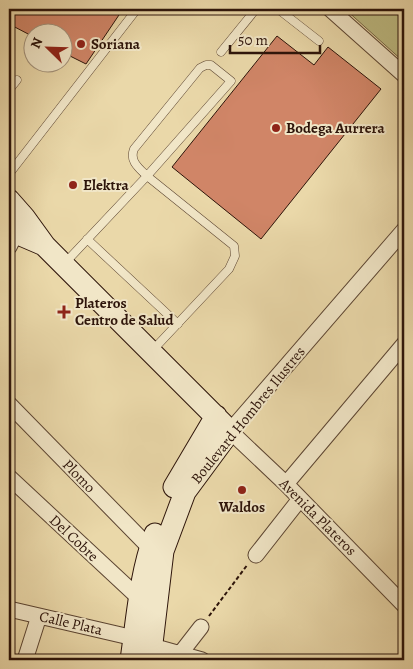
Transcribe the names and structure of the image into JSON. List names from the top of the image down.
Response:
{
  "streets": {
    "main road": ["Boulevard Hombres Ilustres"],
    "street": [
      "Plomo",
      "Avenida Plateros",
      "Del Cobre",
      "Calle Plata"
    ]
  },
  "crossings": [
    ["Boulevard Hombres Ilustres", "Plomo"],
    ["Boulevard Hombres Ilustres", "Avenida Plateros"],
    ["Boulevard Hombres Ilustres", "Del Cobre"],
    ["Boulevard Hombres Ilustres", "Calle Plata"]
  ],
  "places": {
    "other": [
      "Soriana",
      "Bodega Aurrera",
      "Elektra",
      "Waldos"
    ],
    "health": ["Plateros Centro de Salud"]
  },
  "scale_bar": "50 m",
  "north": "top left"
}
